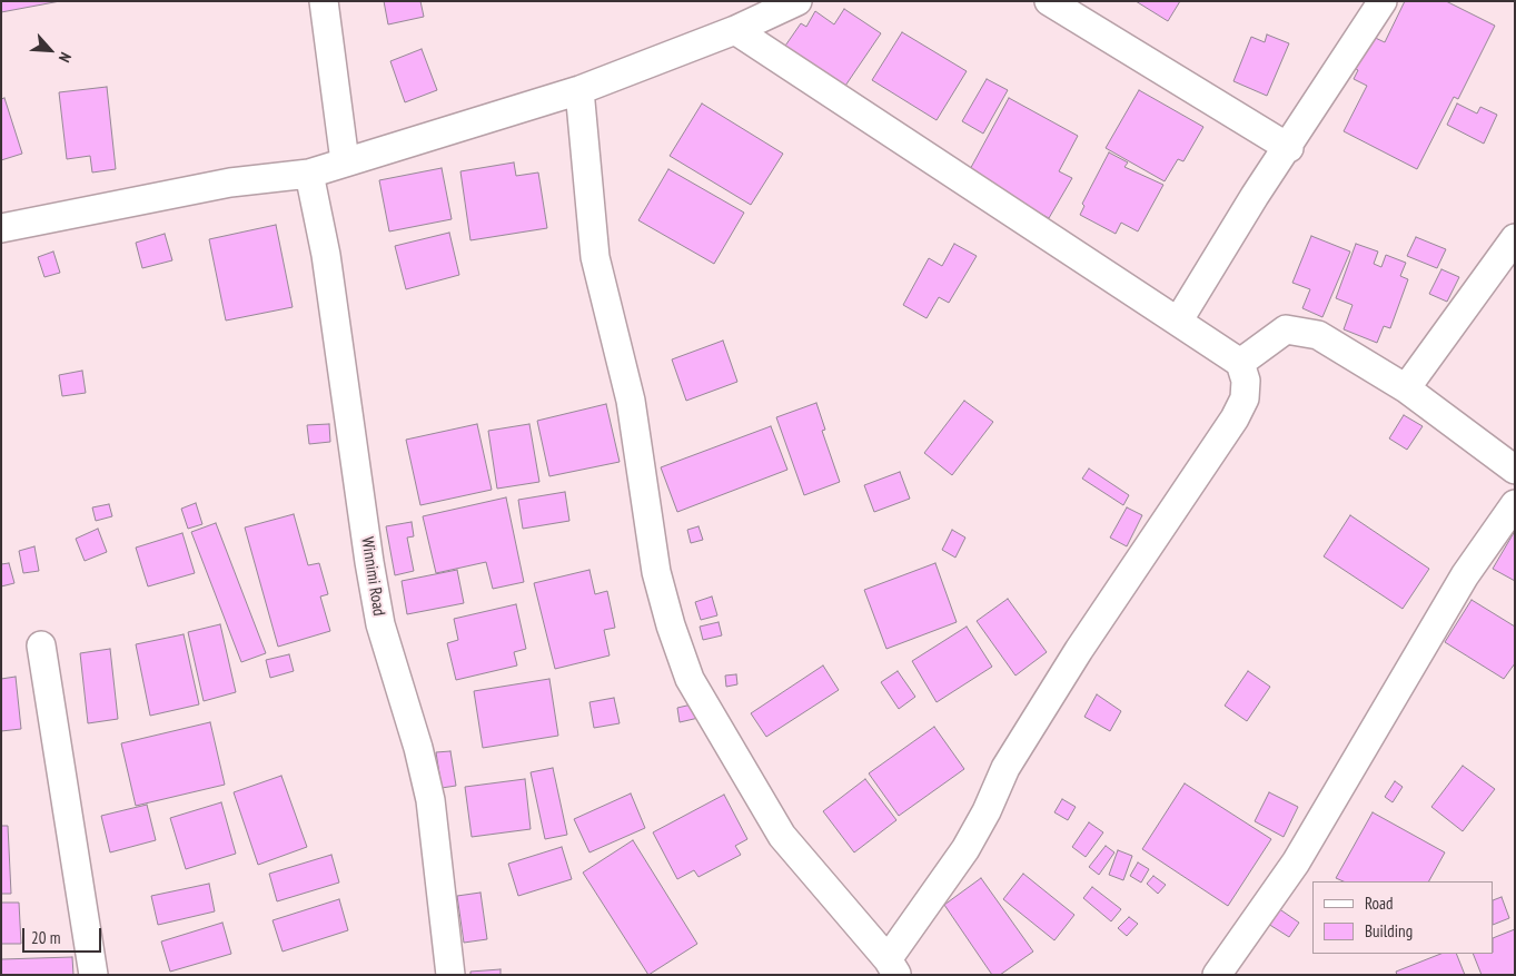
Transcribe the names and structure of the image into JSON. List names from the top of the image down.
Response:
{
  "streets": {
    "street": ["Winnimi Road"]
  },
  "legend": ["Road", "Building"],
  "scale_bar": "20 m",
  "north": "bottom right"
}
